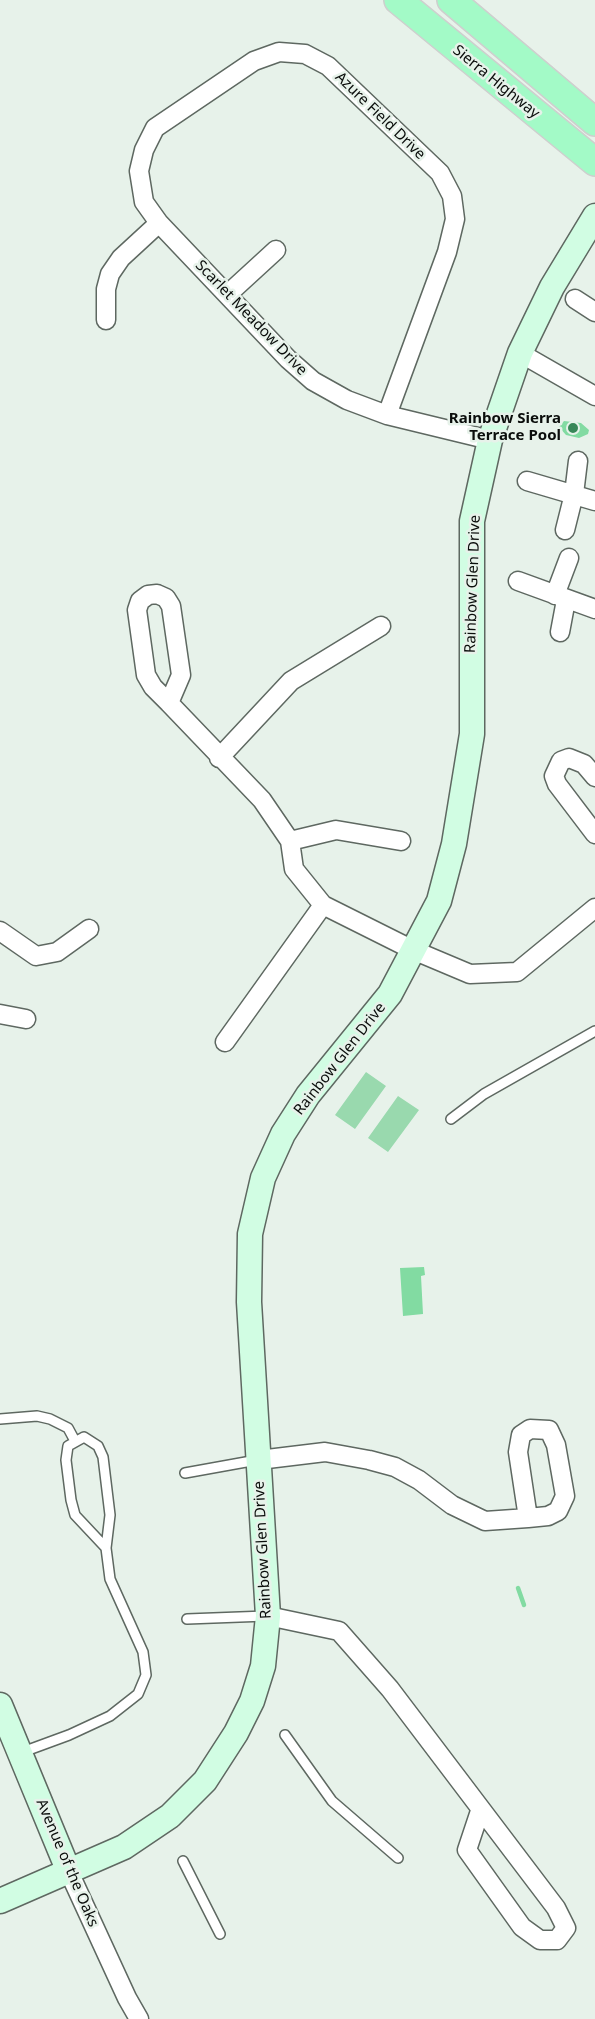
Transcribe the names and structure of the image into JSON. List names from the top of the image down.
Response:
{
  "streets": {
    "main road": ["Sierra Highway"],
    "street": [
      "Azure Field Drive",
      "Scarlet Meadow Drive",
      "Rainbow Glen Drive",
      "Avenue of the Oaks"
    ]
  },
  "crossings": [
    ["Azure Field Drive", "Scarlet Meadow Drive"],
    ["Scarlet Meadow Drive", "Rainbow Glen Drive"],
    ["Rainbow Glen Drive", "Avenue of the Oaks"]
  ],
  "places": ["Rainbow Sierra Terrace Pool"]
}
